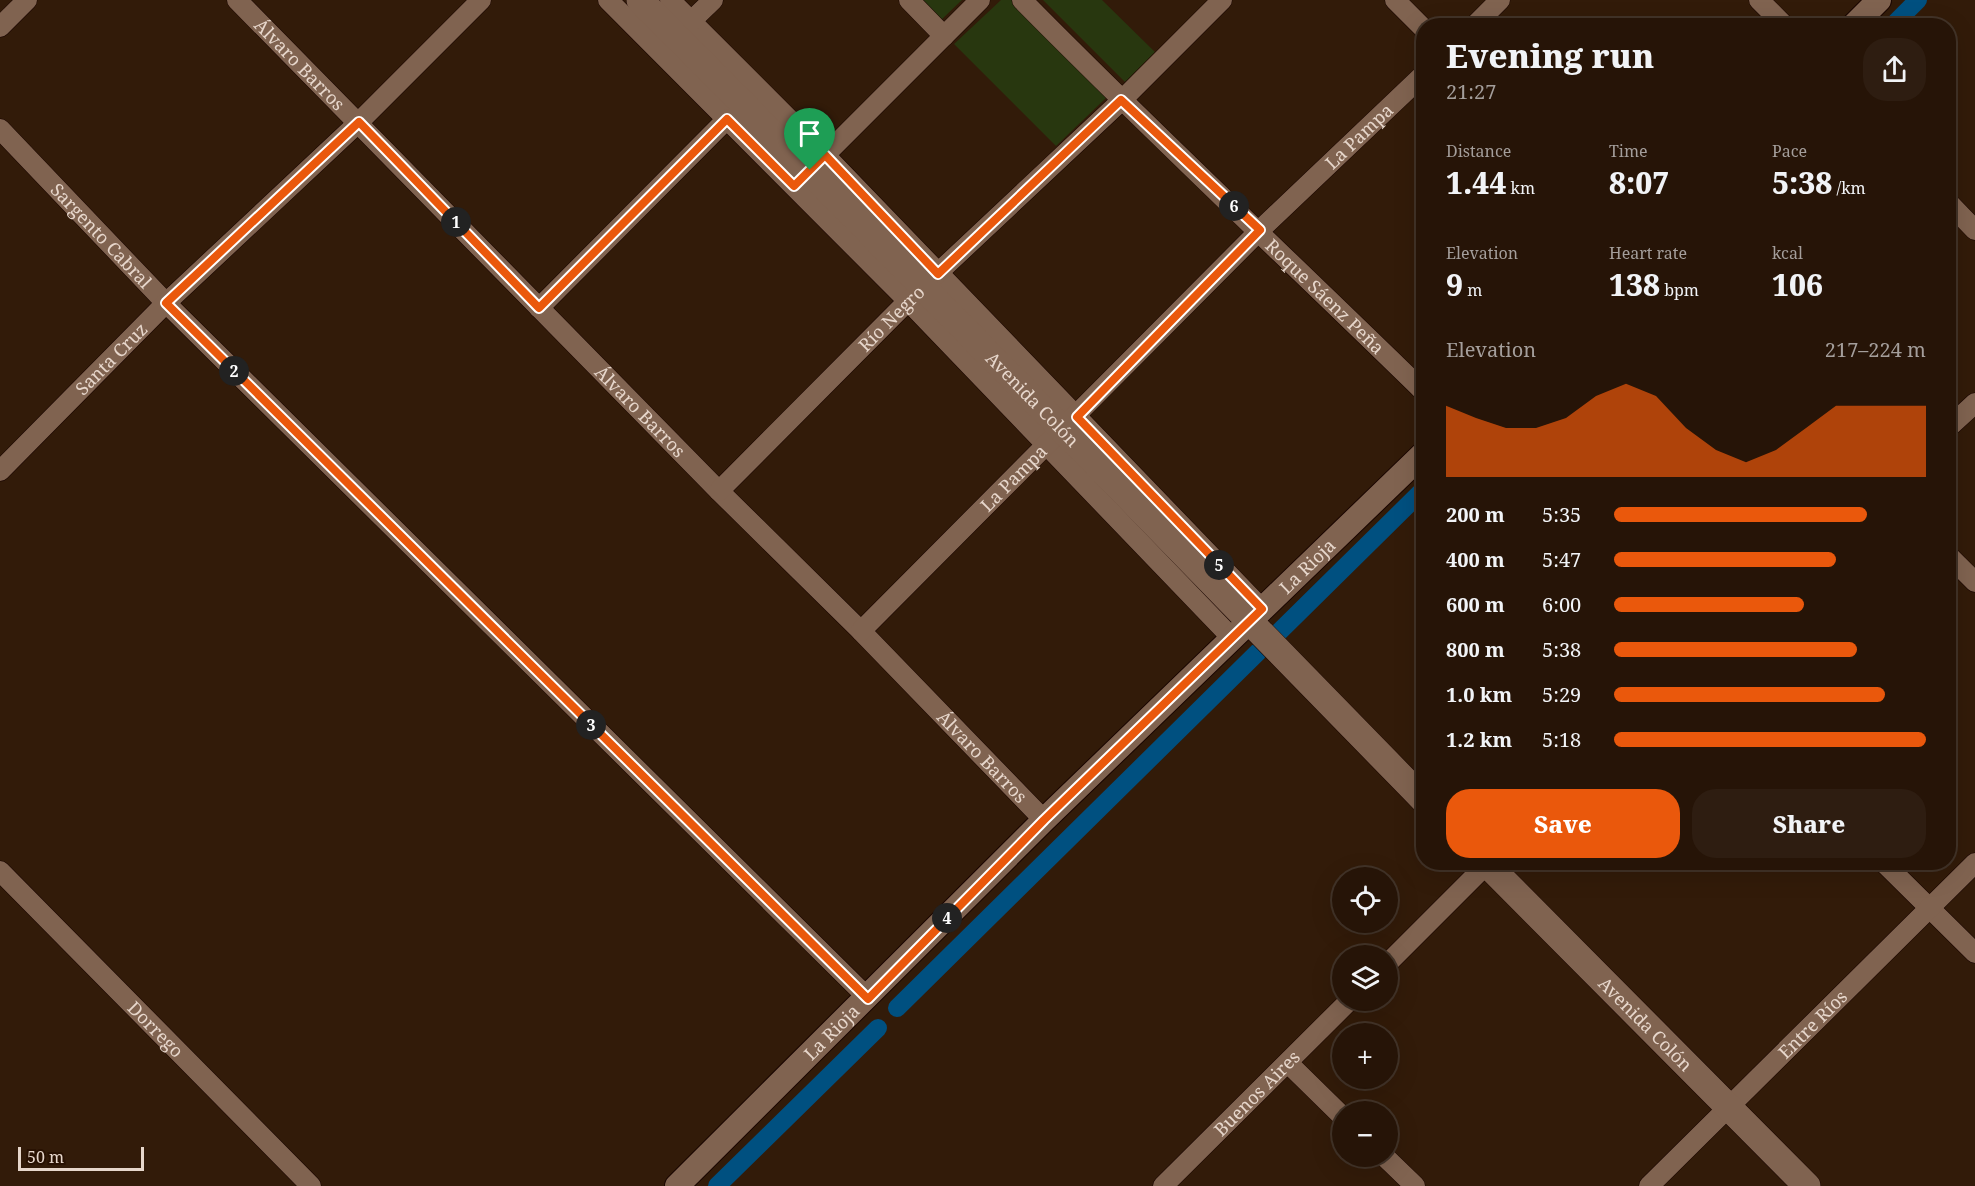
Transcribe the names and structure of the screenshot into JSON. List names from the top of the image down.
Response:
{
  "streets": {
    "main road": ["Avenida Colón"],
    "street": [
      "Álvaro Barros",
      "La Pampa",
      "Sargento Cabral",
      "Roque Sáenz Peña",
      "Río Negro",
      "Santa Cruz",
      "La Rioja",
      "Entre Ríos",
      "Dorrego",
      "Buenos Aires"
    ]
  },
  "crossings": [
    ["Álvaro Barros", "La Pampa"],
    ["Álvaro Barros", "Río Negro"],
    ["Álvaro Barros", "Santa Cruz"],
    ["Álvaro Barros", "La Rioja"],
    ["La Pampa", "Roque Sáenz Peña"],
    ["La Pampa", "Avenida Colón"],
    ["Sargento Cabral", "Santa Cruz"],
    ["Sargento Cabral", "La Rioja"],
    ["Roque Sáenz Peña", "Río Negro"],
    ["Río Negro", "Avenida Colón"],
    ["Avenida Colón", "La Rioja"],
    ["Avenida Colón", "Entre Ríos"]
  ],
  "scale_bar": "50 m",
  "page": {
    "heading": ["Evening run", "21:27"],
    "stats": [
      ["Distance", "1.44 km"],
      ["Time", "8:07"],
      ["Pace", "5:38 /km"],
      ["Elevation", "9 m"],
      ["Heart rate", "138 bpm"],
      ["kcal", "106"]
    ],
    "pins": [
      "6",
      "1",
      "2",
      "5",
      "3",
      "4"
    ],
    "chart": ["Elevation", "217–224 m"],
    "list": [
      {
        "name": "200 m",
        "note": "5:35"
      },
      {
        "name": "400 m",
        "note": "5:47"
      },
      {
        "name": "600 m",
        "note": "6:00"
      },
      {
        "name": "800 m",
        "note": "5:38"
      },
      {
        "name": "1.0 km",
        "note": "5:29"
      },
      {
        "name": "1.2 km",
        "note": "5:18"
      }
    ],
    "buttons": ["Save", "Share"],
    "map_buttons": ["+", "−"],
    "scale": "50 m"
  }
}
